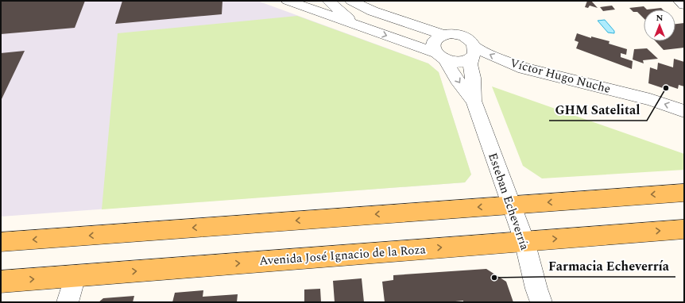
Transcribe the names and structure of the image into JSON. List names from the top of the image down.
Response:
{
  "streets": {
    "main road": ["Avenida José Ignacio de la Roza"],
    "street": ["Víctor Hugo Nuche", "Esteban Echeverría"]
  },
  "crossings": [
    ["Víctor Hugo Nuche", "Esteban Echeverría"],
    ["Esteban Echeverría", "Avenida José Ignacio de la Roza"]
  ],
  "one_way": ["Víctor Hugo Nuche"],
  "places": ["GHM Satelital", "Farmacia Echeverría"],
  "north": "top"
}
